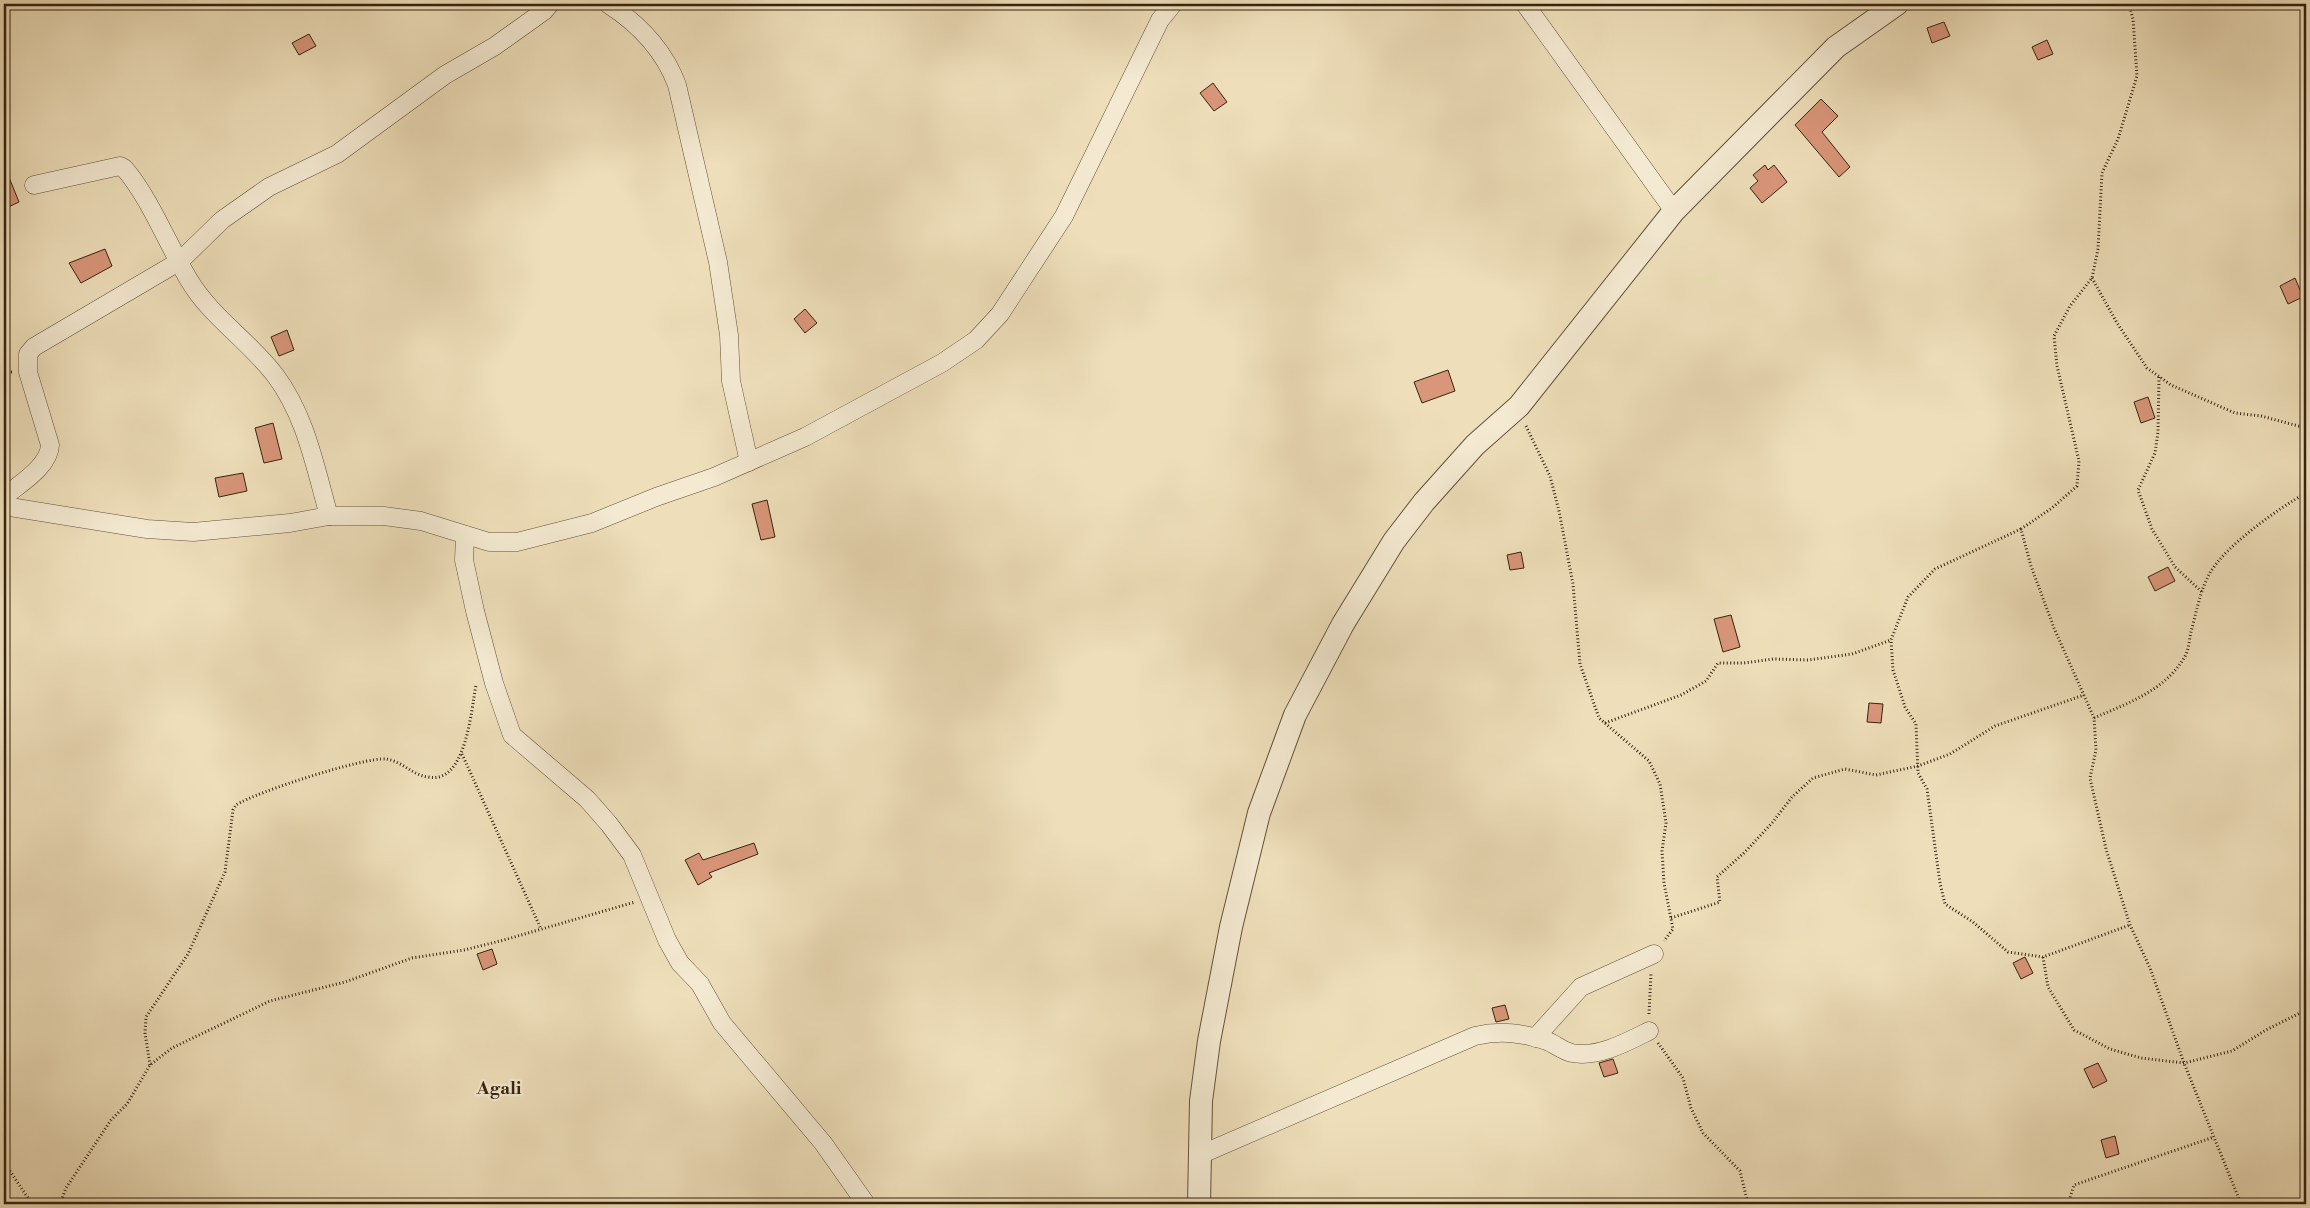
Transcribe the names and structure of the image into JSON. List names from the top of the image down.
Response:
{
  "districts": ["Agali"]
}
